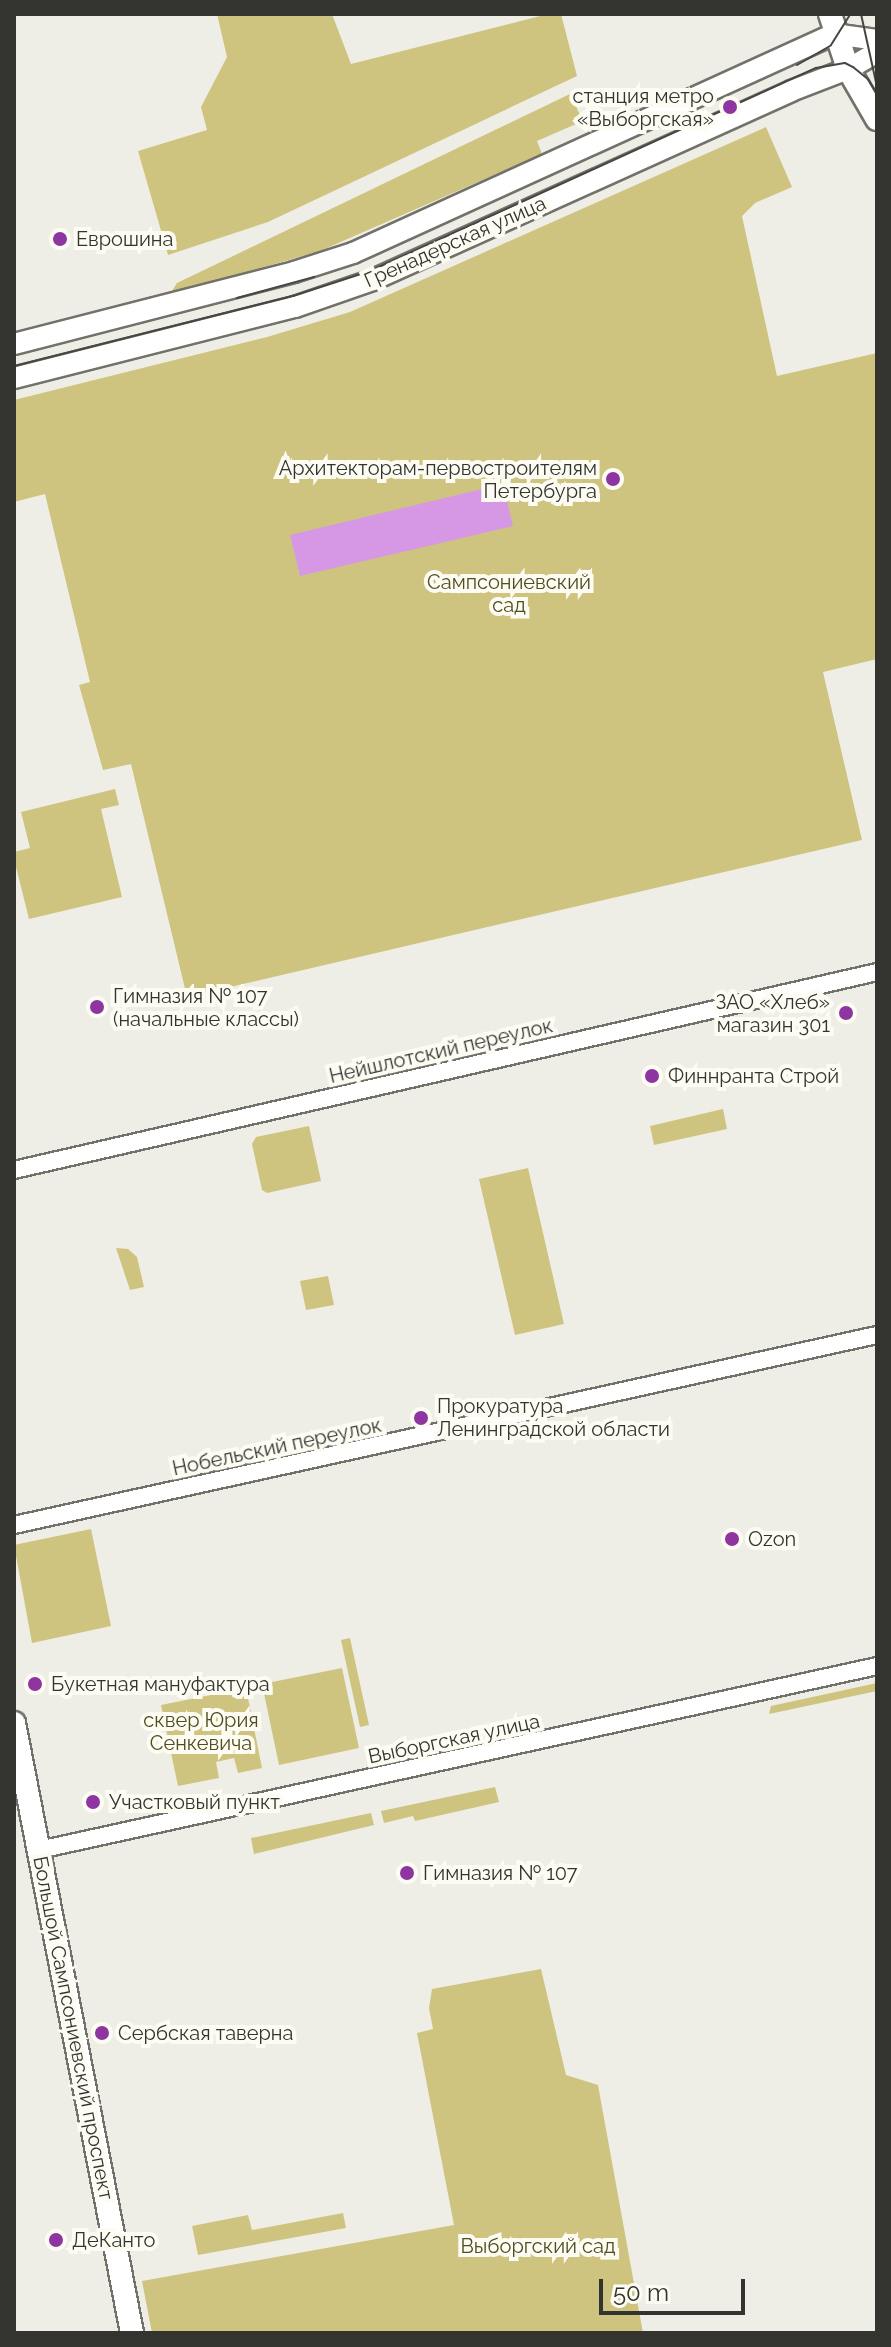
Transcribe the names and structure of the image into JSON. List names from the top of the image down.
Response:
{
  "streets": {
    "main road": ["Большой Сампсониевский проспект"],
    "street": [
      "Гренадерская улица",
      "Нейшлотский переулок",
      "Нобельский переулок",
      "Выборгская улица"
    ]
  },
  "crossings": [
    ["Выборгская улица", "Большой Сампсониевский проспект"]
  ],
  "parks": ["Сампсониевский сад", "сквер Юрия Сенкевича", "Выборгский сад"],
  "places": [
    "станция метро «Выборгская»",
    "Еврошина",
    "Архитекторам-первостроителям Петербурга",
    "Гимназия № 107 (начальные классы)",
    "ЗАО «Хлеб» магазин 301",
    "Финнранта Строй",
    "Прокуратура Ленинградской области",
    "Ozon",
    "Букетная мануфактура",
    "Участковый пункт",
    "Гимназия № 107",
    "Сербская таверна",
    "ДеКанто"
  ],
  "scale_bar": "50 m"
}
